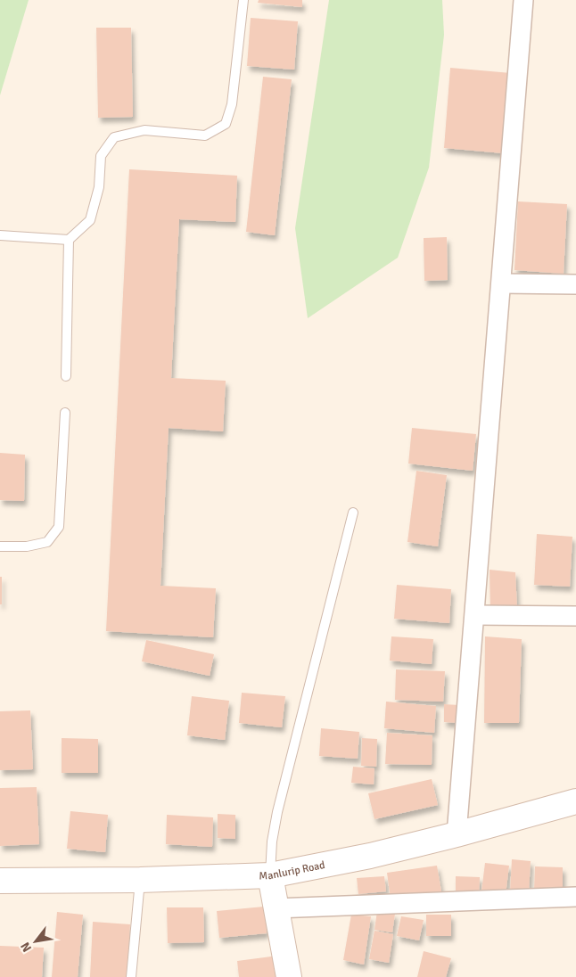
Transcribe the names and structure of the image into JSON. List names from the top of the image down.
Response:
{
  "streets": {
    "main road": ["Manlurip Road"]
  },
  "north": "bottom left"
}
